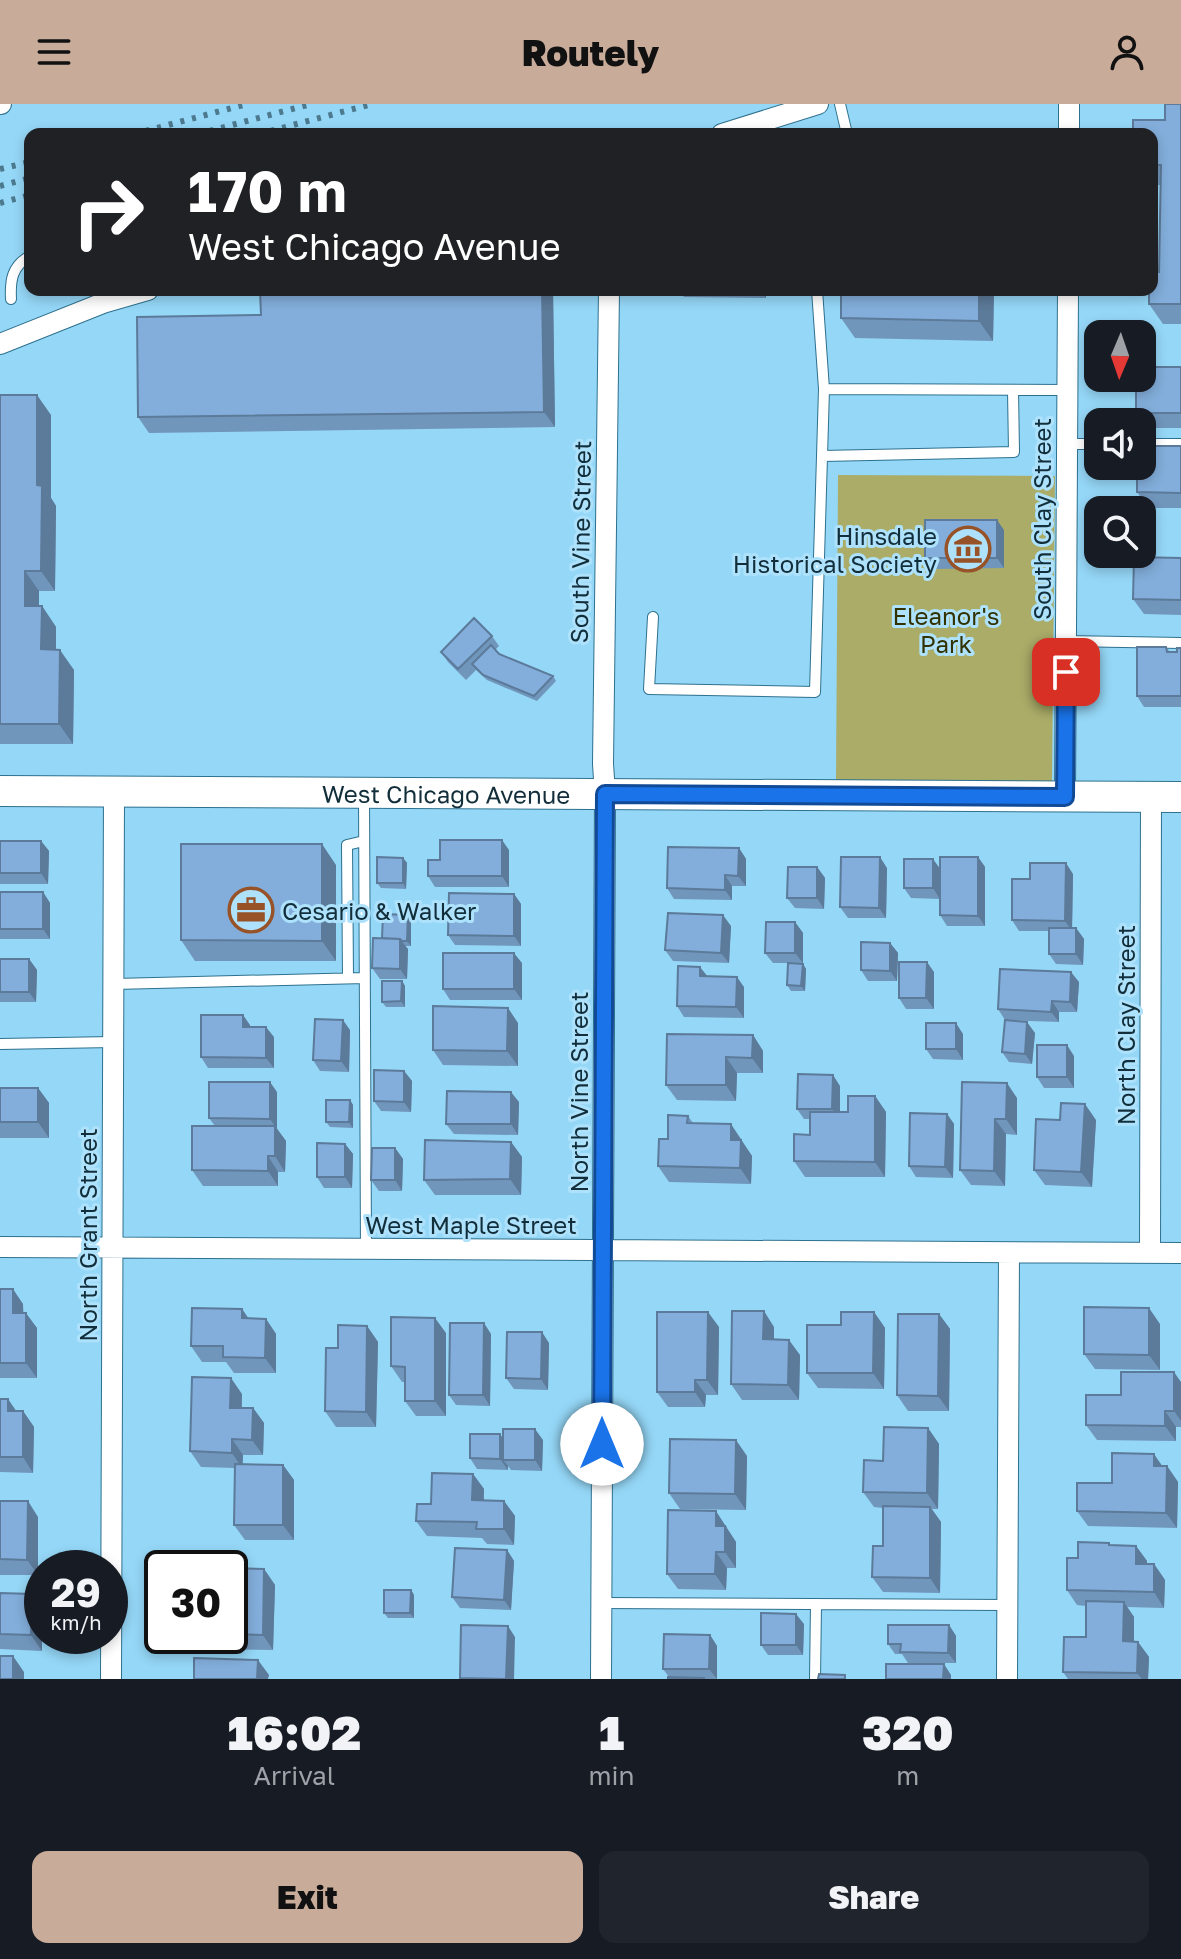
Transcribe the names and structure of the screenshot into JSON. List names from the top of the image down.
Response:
{
  "streets": {
    "main road": ["West Chicago Avenue"],
    "street": [
      "South Clay Street",
      "South Vine Street",
      "North Clay Street",
      "North Vine Street",
      "West Maple Street",
      "North Grant Street"
    ]
  },
  "crossings": [
    ["South Clay Street", "West Chicago Avenue"],
    ["South Vine Street", "West Chicago Avenue"],
    ["South Vine Street", "North Vine Street"],
    ["West Chicago Avenue", "North Clay Street"],
    ["West Chicago Avenue", "North Vine Street"],
    ["West Chicago Avenue", "North Grant Street"],
    ["North Clay Street", "West Maple Street"],
    ["North Vine Street", "West Maple Street"],
    ["West Maple Street", "North Grant Street"]
  ],
  "parks": ["Eleanor's Park"],
  "places": {
    "museum": ["Hinsdale Historical Society"],
    "office": ["Cesario & Walker"]
  },
  "north": "bottom",
  "page": {
    "header": "Routely",
    "turn": ["170 m", "West Chicago Avenue"],
    "speed": "29 km/h",
    "limit": "30",
    "eta": [
      "16:02",
      "Arrival",
      "1",
      "min",
      "320",
      "m"
    ],
    "buttons": ["Exit", "Share"]
  }
}
